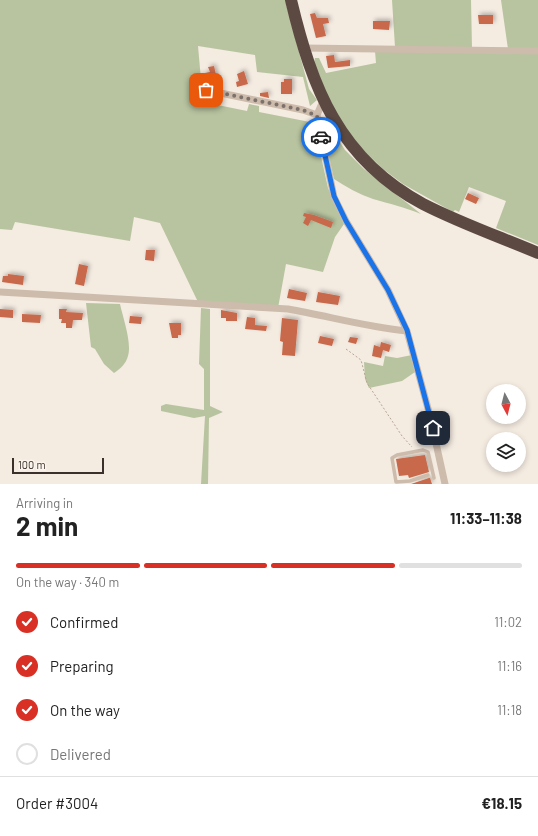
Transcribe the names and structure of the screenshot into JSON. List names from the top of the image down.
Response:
{
  "scale_bar": "100 m",
  "north": "bottom",
  "page": {
    "scale": "100 m",
    "heading": ["2 min", "Arriving in", "11:33–11:38"],
    "panel": ["Order #3004", "€18.15"],
    "bar": "On the way · 340 m",
    "list": [
      ["Confirmed", "11:02"],
      ["Preparing", "11:16"],
      ["On the way", "11:18"],
      "Delivered"
    ]
  }
}
